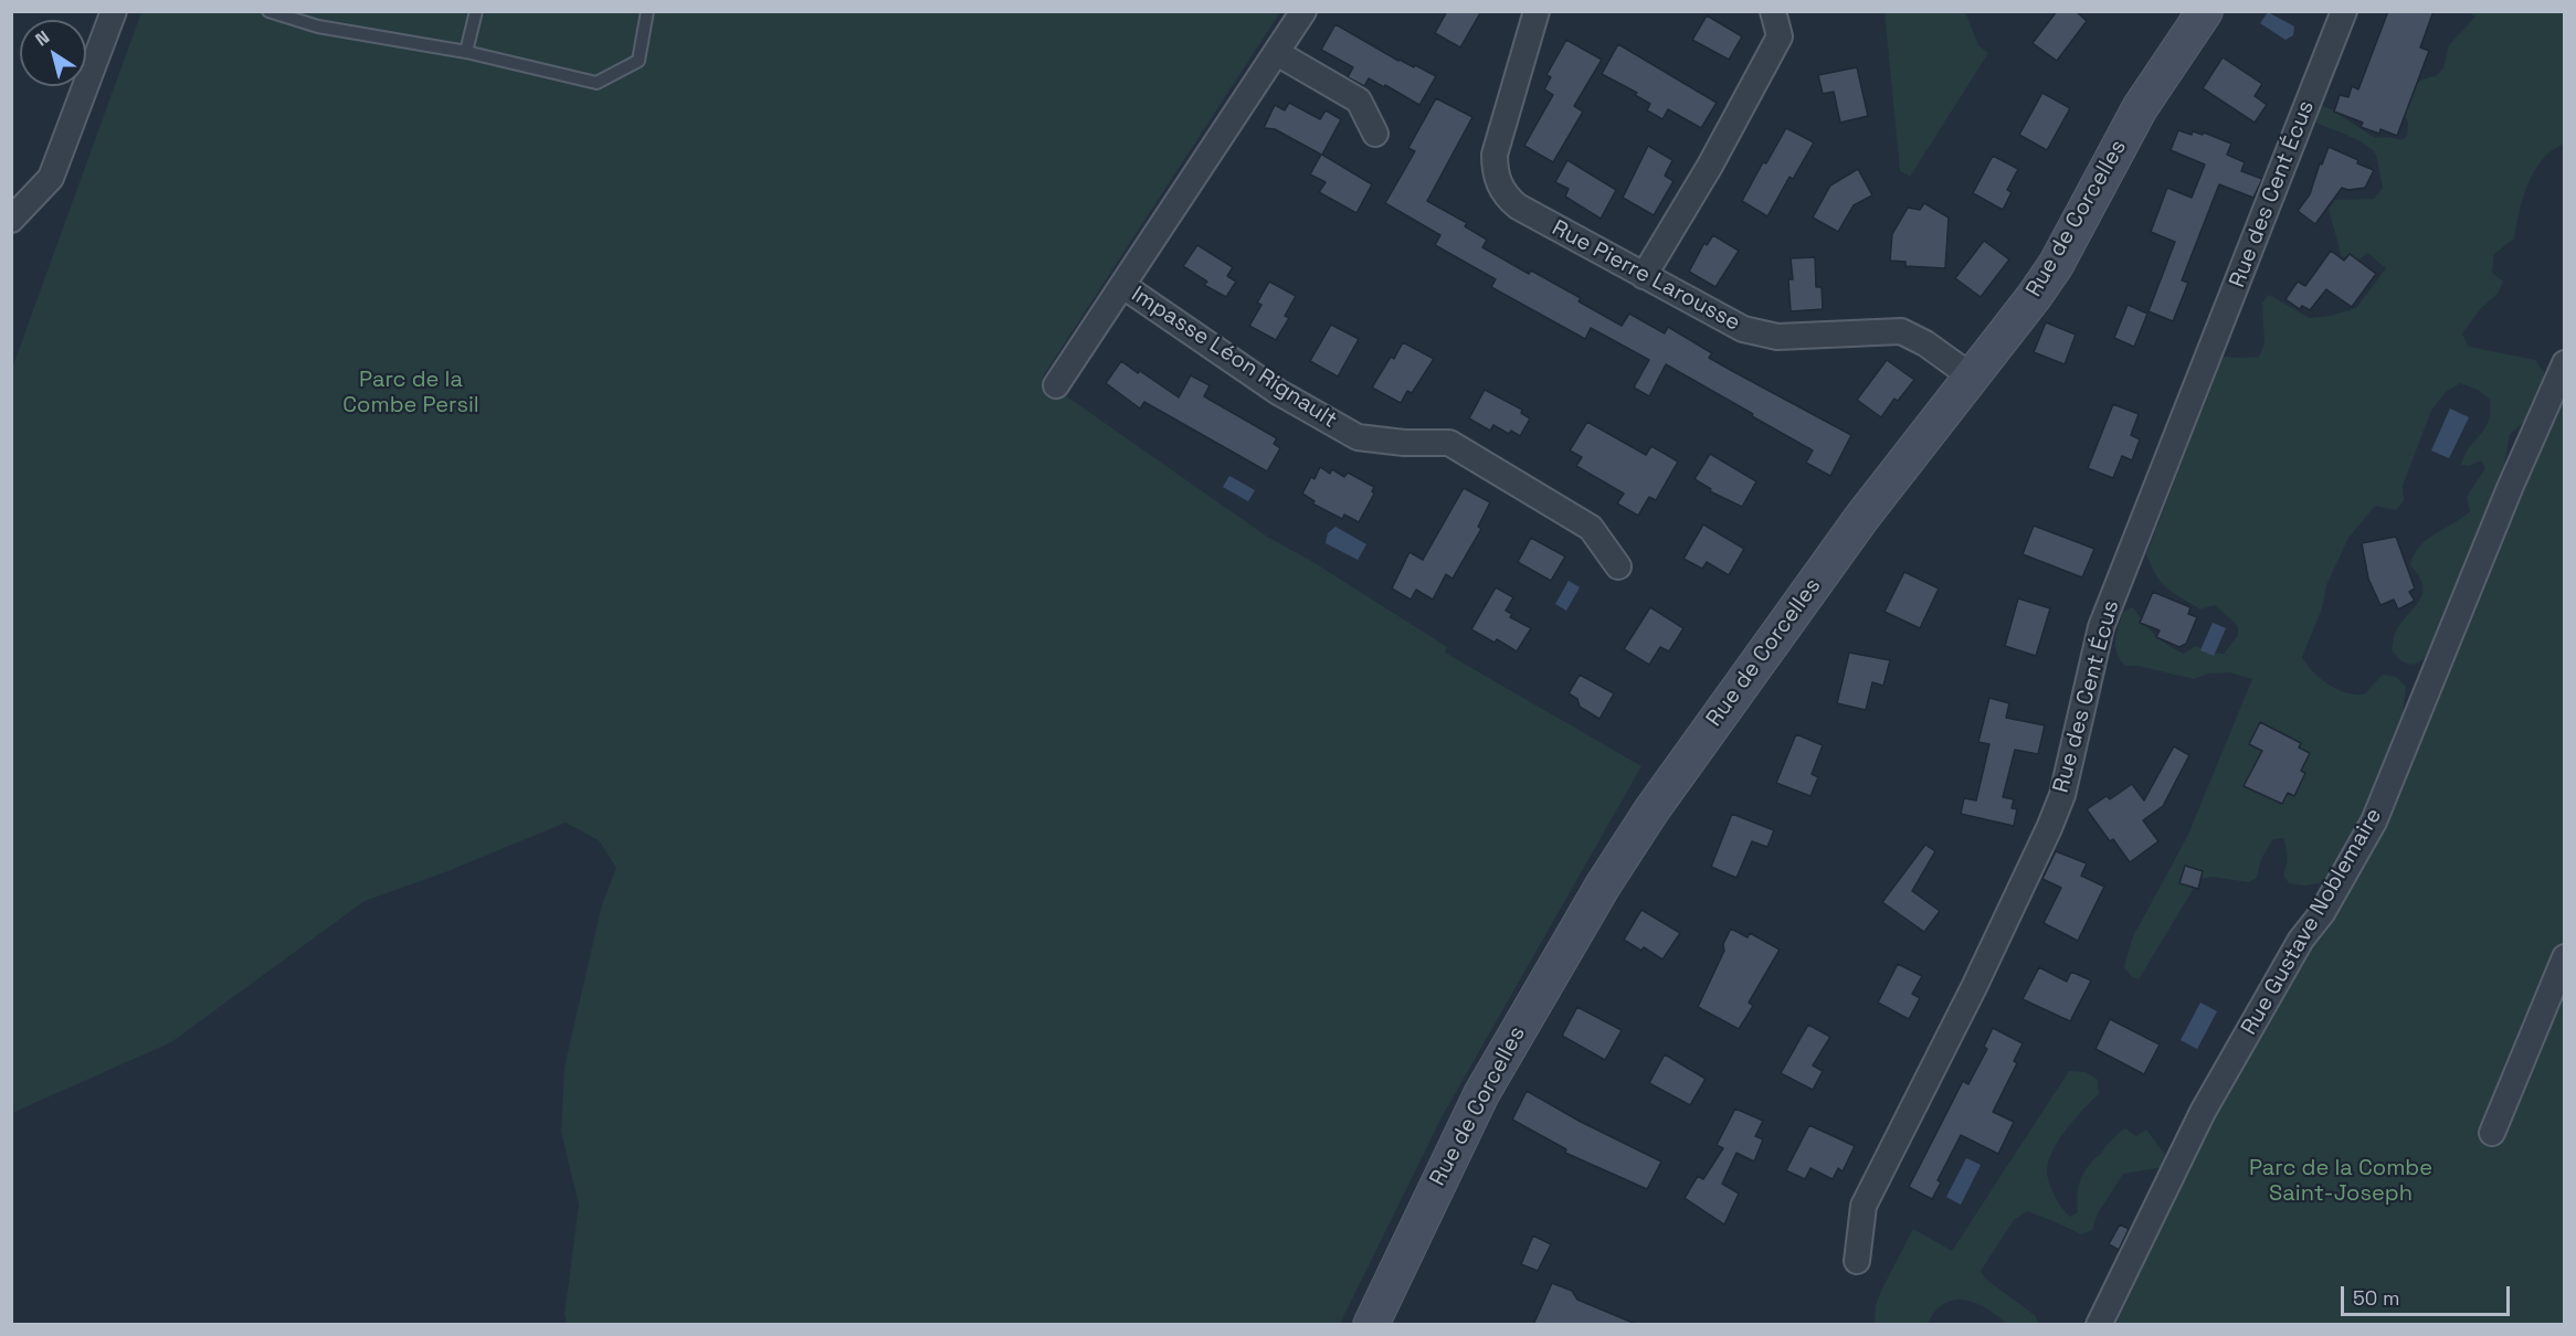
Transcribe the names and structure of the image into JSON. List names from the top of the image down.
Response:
{
  "streets": {
    "main road": ["Rue de Corcelles"],
    "street": [
      "Rue des Cent Écus",
      "Rue Pierre Larousse",
      "Impasse Léon Rignault",
      "Rue Gustave Noblemaire"
    ]
  },
  "crossings": [
    ["Rue de Corcelles", "Rue Pierre Larousse"]
  ],
  "parks": ["Parc de la Combe Persil", "Parc de la Combe Saint-Joseph"],
  "scale_bar": "50 m",
  "north": "top left"
}
